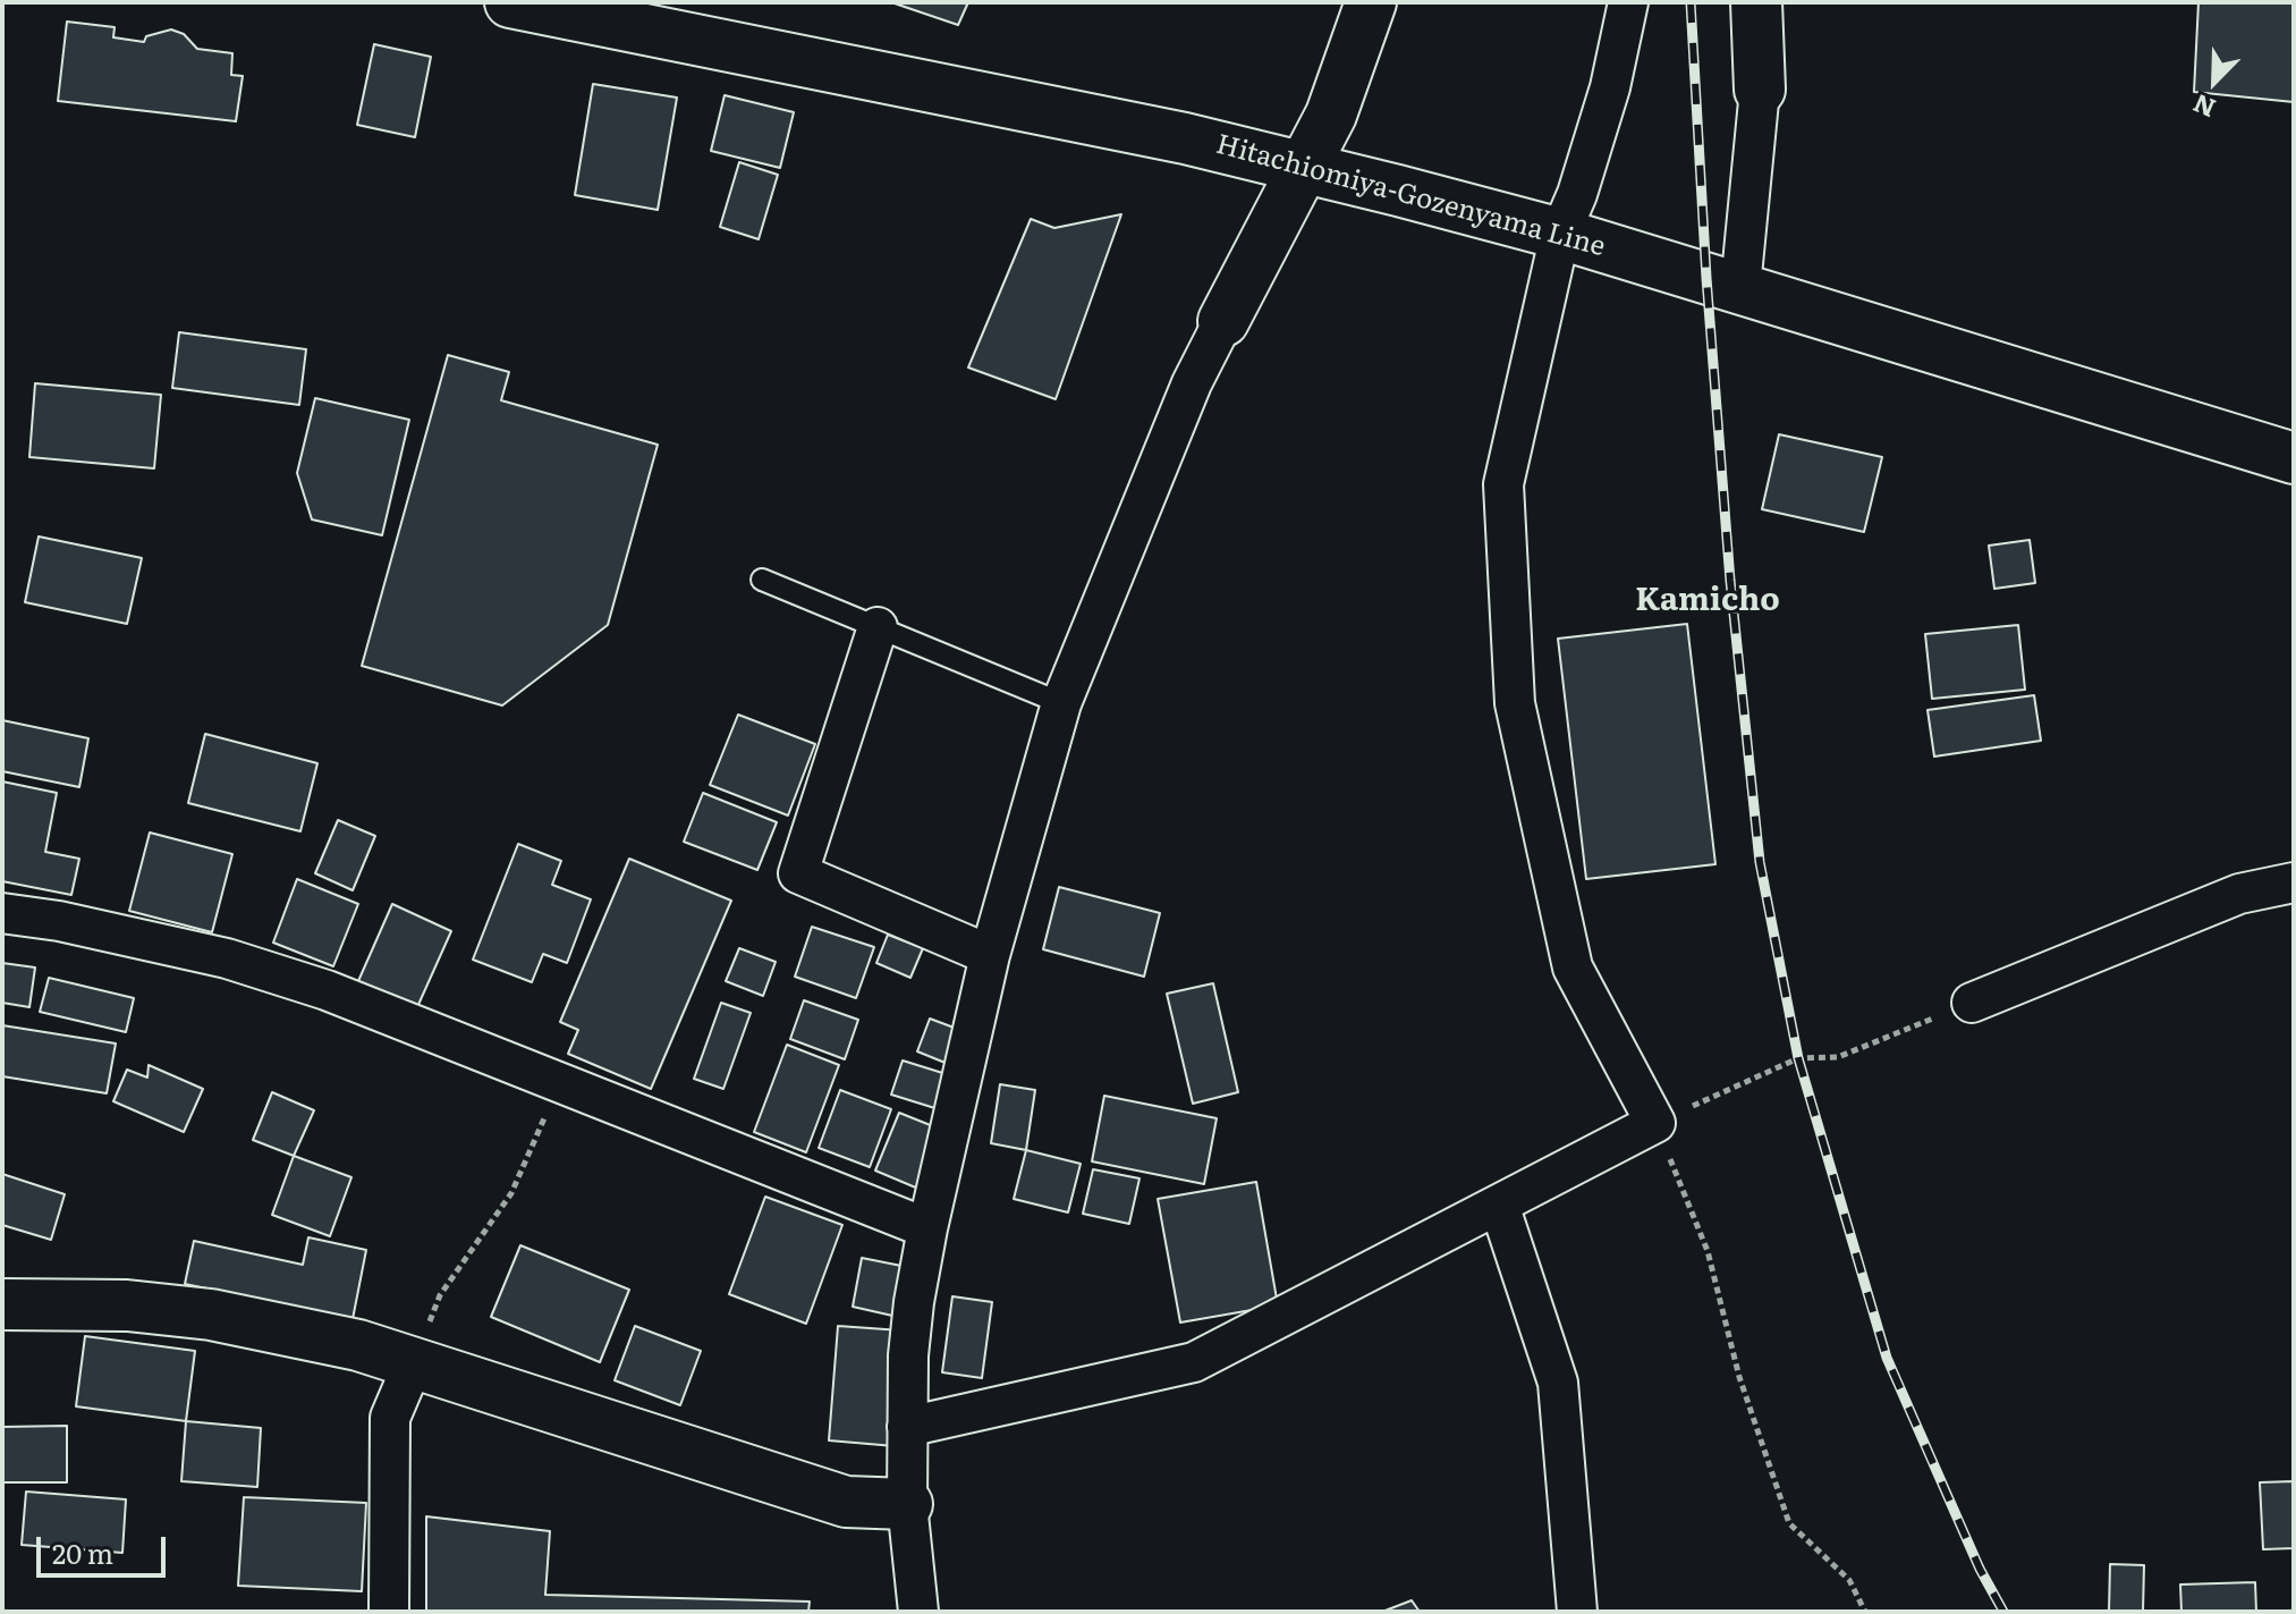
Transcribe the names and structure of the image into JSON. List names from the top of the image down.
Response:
{
  "streets": {
    "main road": ["Hitachiomiya-Gozenyama Line"]
  },
  "districts": ["Kamicho"],
  "scale_bar": "20 m",
  "north": "bottom left"
}
